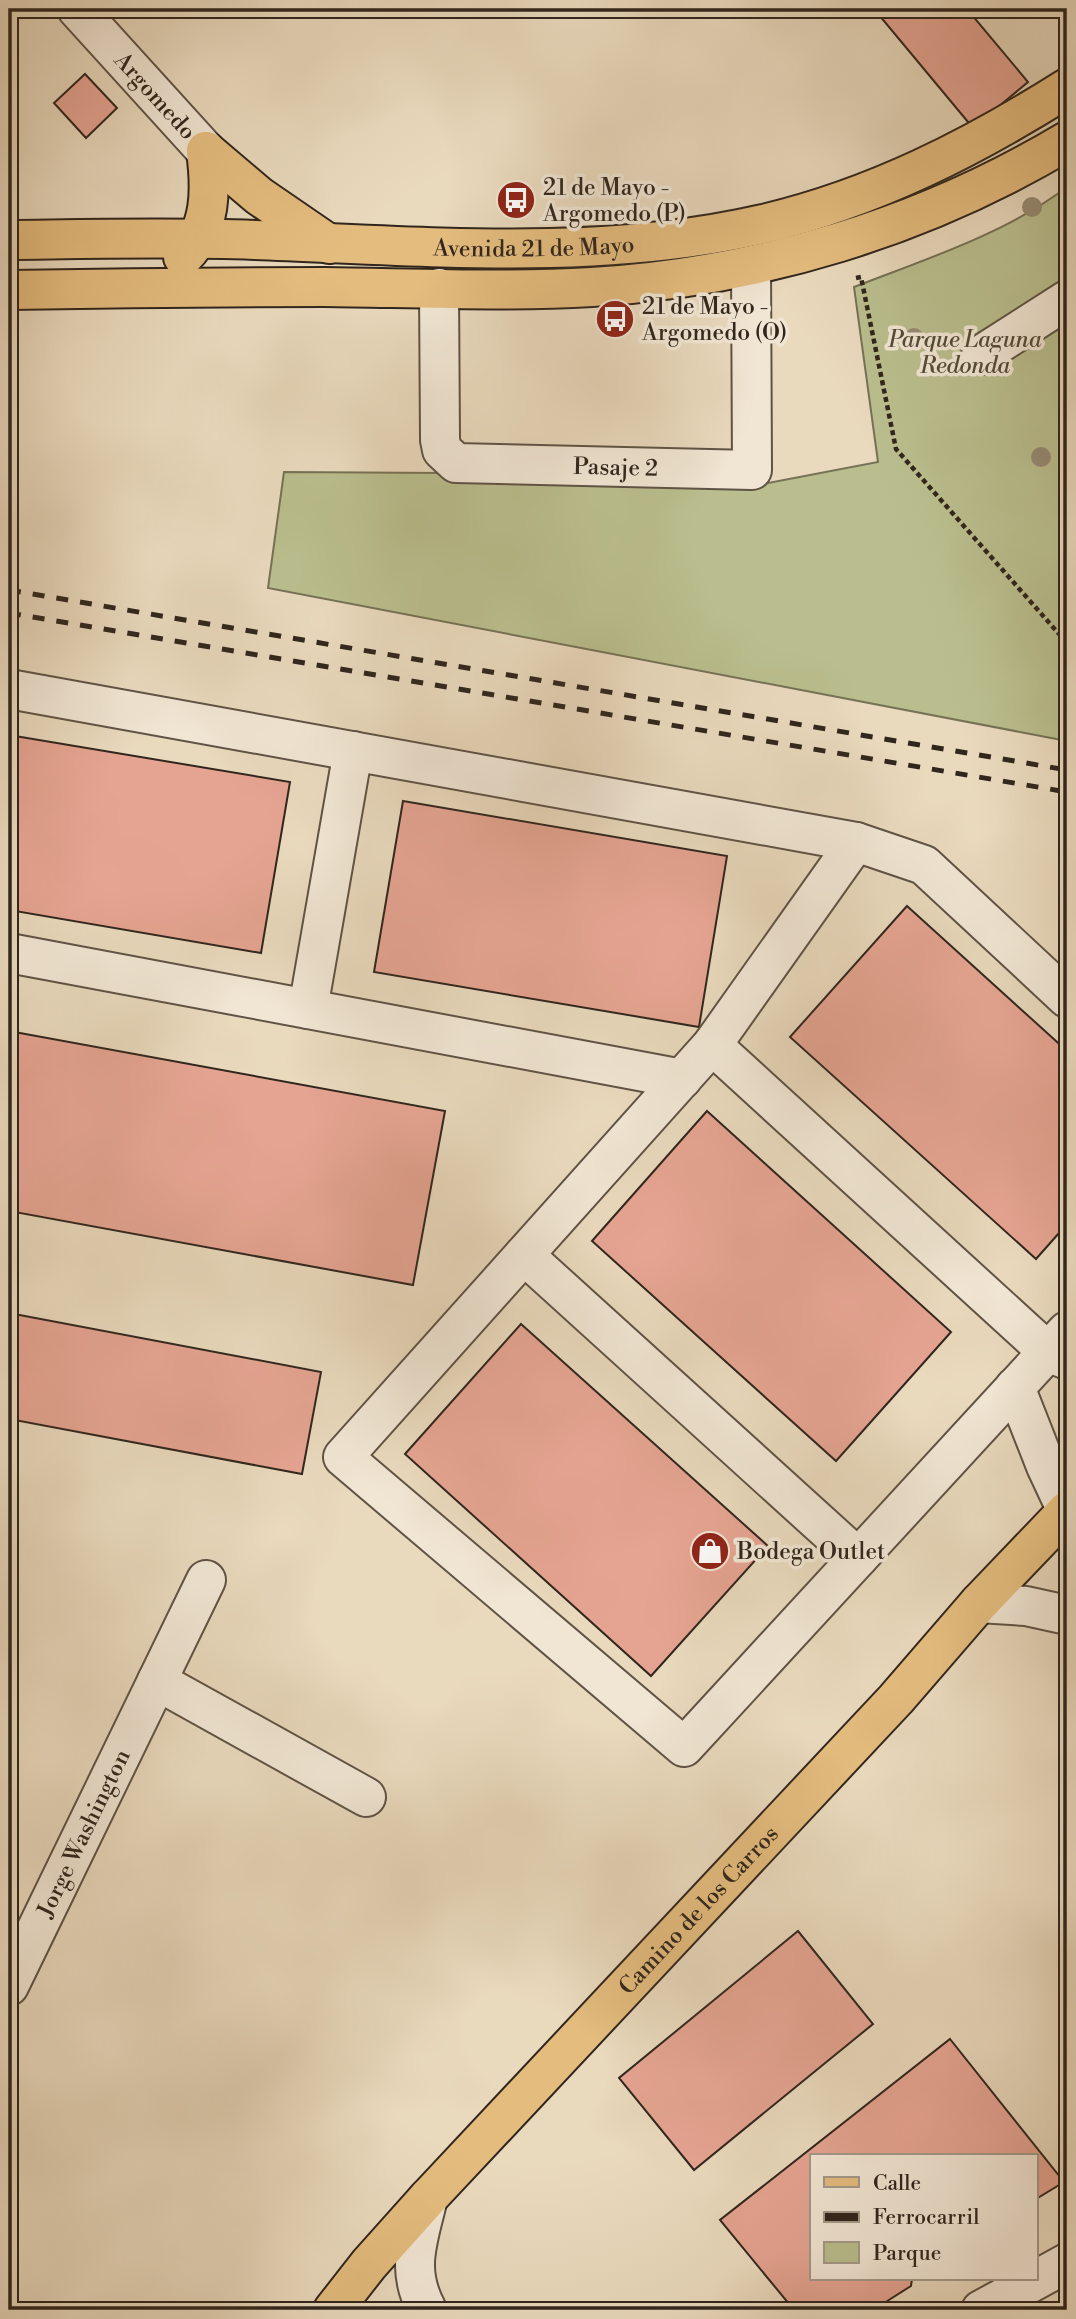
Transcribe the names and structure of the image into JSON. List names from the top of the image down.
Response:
{
  "streets": {
    "main road": ["Avenida 21 de Mayo", "Camino de los Carros"],
    "street": ["Argomedo", "Pasaje 2", "Jorge Washington"]
  },
  "crossings": [
    ["Avenida 21 de Mayo", "Pasaje 2"]
  ],
  "parks": ["Parque Laguna Redonda"],
  "places": {
    "bus stop": ["21 de Mayo - Argomedo (P)", "21 de Mayo - Argomedo (O)"],
    "shop": ["Bodega Outlet"]
  },
  "legend": ["Calle", "Ferrocarril", "Parque"]
}
